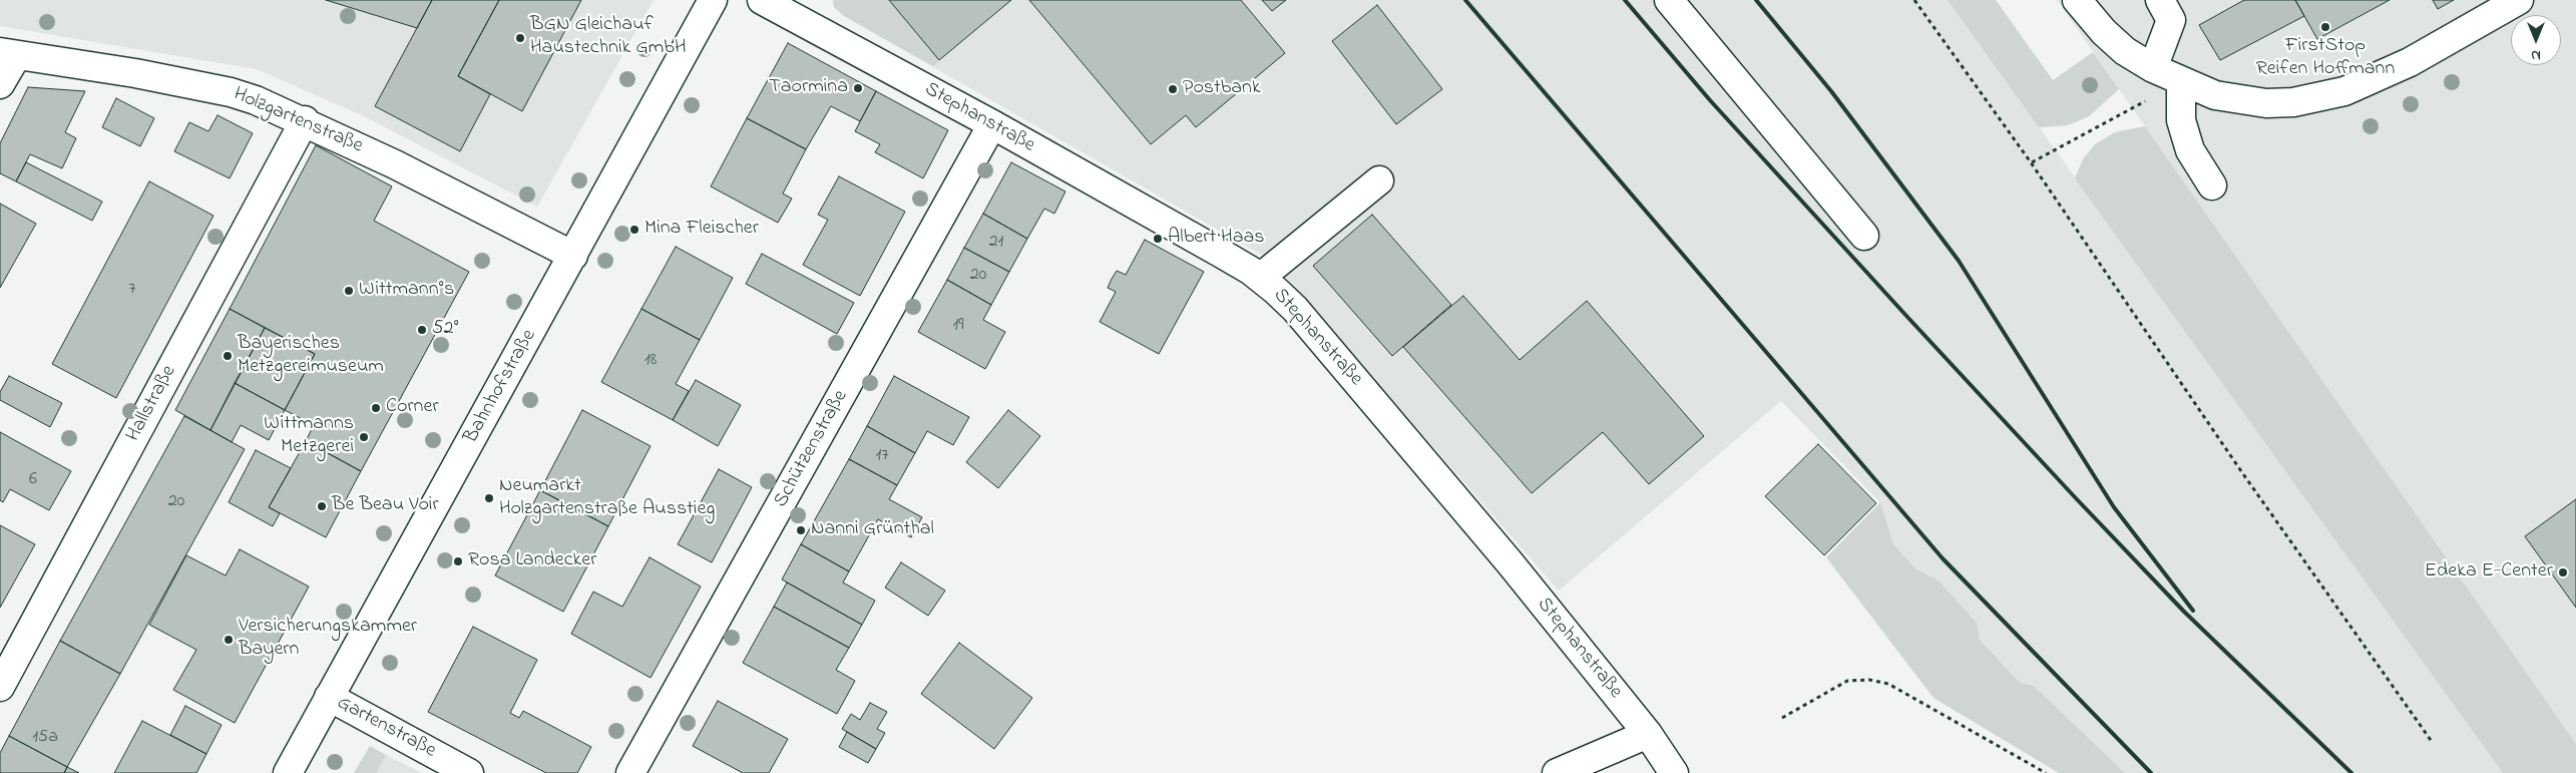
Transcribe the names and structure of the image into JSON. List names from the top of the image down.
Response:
{
  "streets": {
    "street": [
      "Stephanstraße",
      "Holzgartenstraße",
      "Bahnhofstraße",
      "Hallstraße",
      "Schützenstraße",
      "Gartenstraße"
    ]
  },
  "crossings": [
    ["Stephanstraße", "Schützenstraße"],
    ["Holzgartenstraße", "Bahnhofstraße"],
    ["Holzgartenstraße", "Hallstraße"],
    ["Bahnhofstraße", "Gartenstraße"]
  ],
  "places": [
    "FirstStop Reifen Hoffmann",
    "BGN Gleichauf Haustechnik GmbH",
    "Taormina",
    "Postbank",
    "Mina Fleischer",
    "Albert Haas",
    "Wittmann°s",
    "52°",
    "Bayerisches Metzgereimuseum",
    "Corner",
    "Wittmanns Metzgerei",
    "Neumarkt Holzgartenstraße Ausstieg",
    "Be Beau Voir",
    "Nanni Grünthal",
    "Rosa Landecker",
    "Edeka E-Center",
    "Versicherungskammer Bayern"
  ],
  "house_numbers": [
    "21",
    "20",
    "7",
    "19",
    "18",
    "17",
    "6",
    "20",
    "15a"
  ],
  "north": "bottom"
}
